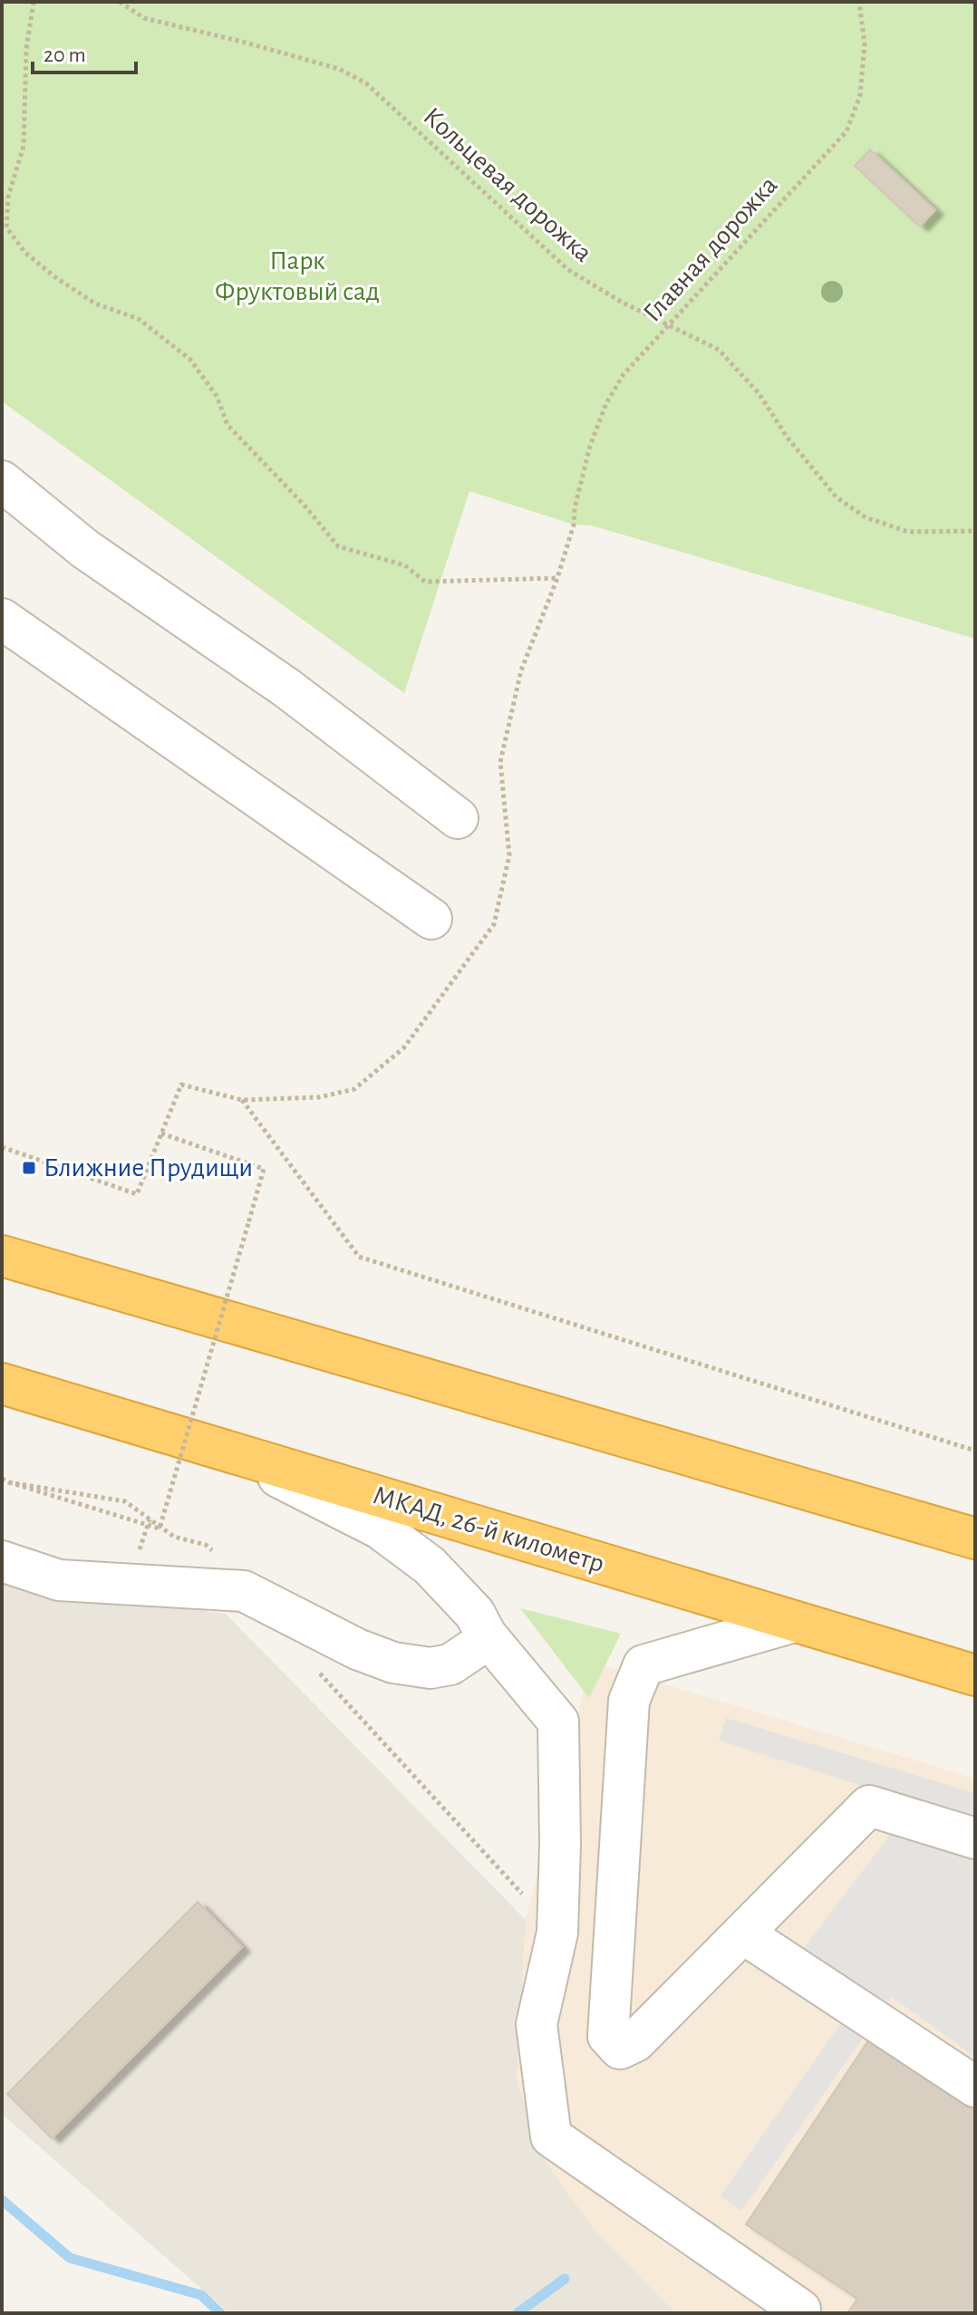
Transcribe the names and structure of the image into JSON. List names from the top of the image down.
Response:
{
  "streets": {
    "highway": ["МКАД, 26-й километр"],
    "path": ["Кольцевая дорожка", "Главная дорожка"]
  },
  "crossings": [
    ["Кольцевая дорожка", "Главная дорожка"]
  ],
  "parks": ["Парк Фруктовый сад"],
  "places": {
    "transit": ["Ближние Прудищи"]
  },
  "scale_bar": "20 m"
}
